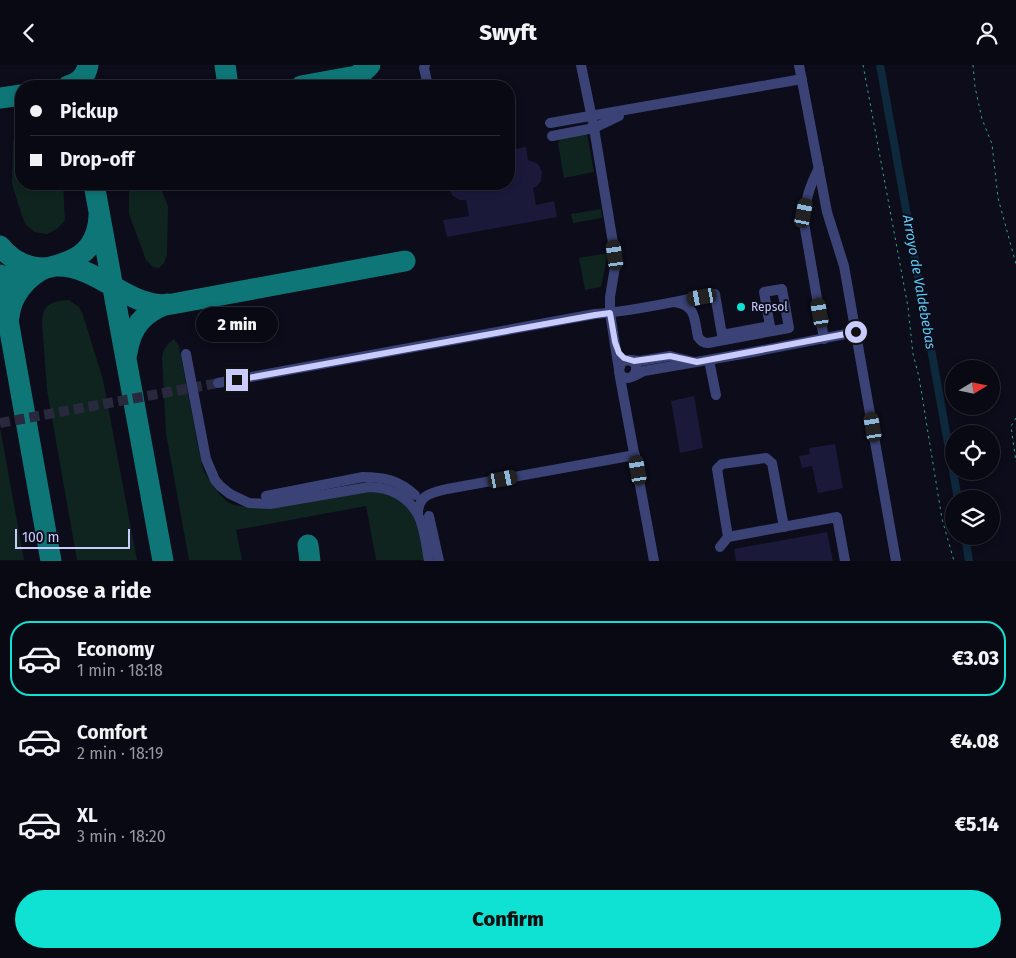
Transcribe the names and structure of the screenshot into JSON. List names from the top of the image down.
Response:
{
  "water": ["Arroyo de Valdebebas"],
  "places": ["Repsol"],
  "scale_bar": "100 m",
  "north": "right",
  "page": {
    "header": "Swyft",
    "banner": ["Pickup", "Drop-off"],
    "bubble": "2 min",
    "scale": "100 m",
    "heading": "Choose a ride",
    "list": [
      {
        "name": "Economy",
        "note": "1 min · 18:18",
        "value": "€3.03"
      },
      {
        "name": "Comfort",
        "note": "2 min · 18:19",
        "value": "€4.08"
      },
      {
        "name": "XL",
        "note": "3 min · 18:20",
        "value": "€5.14"
      }
    ],
    "buttons": "Confirm"
  }
}
